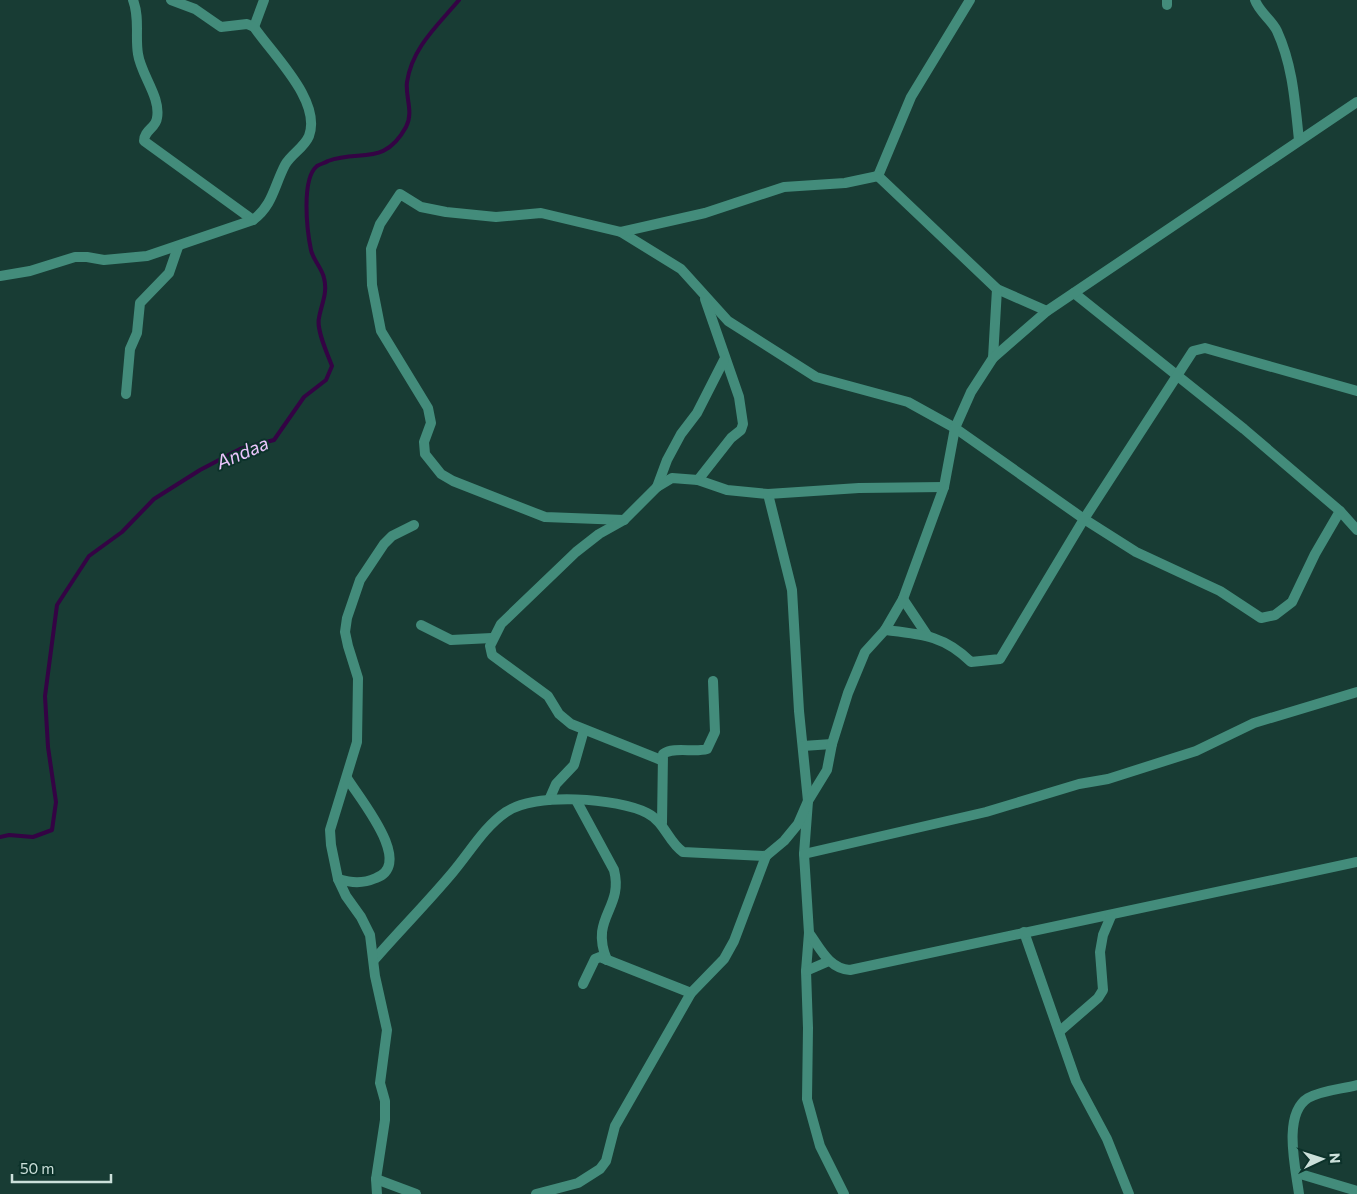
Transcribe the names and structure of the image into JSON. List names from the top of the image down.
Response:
{
  "water": ["Andaa"],
  "scale_bar": "50 m",
  "north": "right"
}
